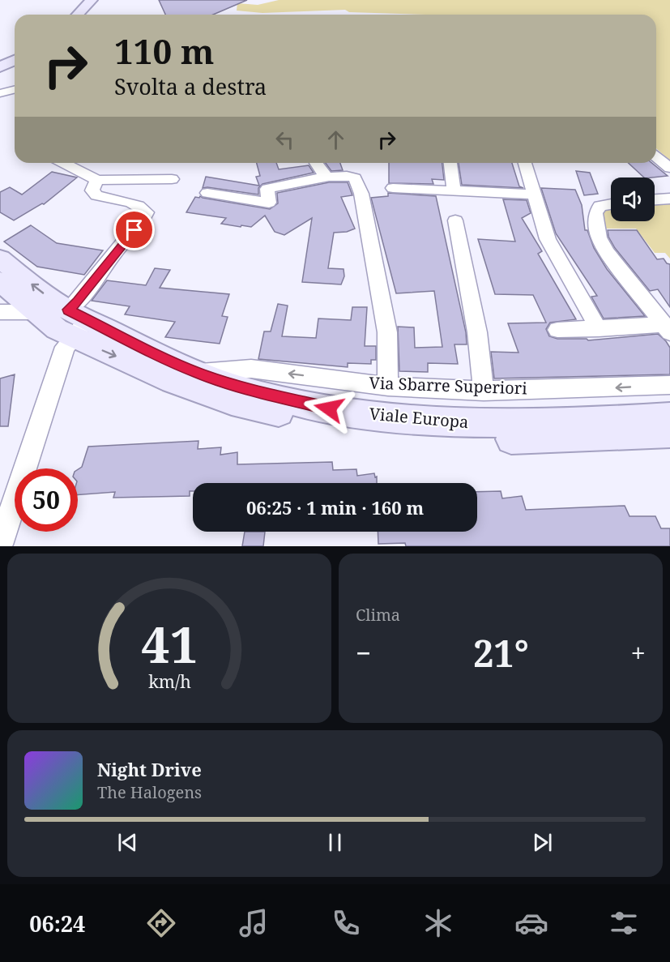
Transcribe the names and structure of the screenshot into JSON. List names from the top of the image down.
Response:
{
  "streets": {
    "main road": ["Viale Europa"],
    "street": ["Via Sbarre Superiori"]
  },
  "crossings": [
    ["Via Sbarre Superiori", "Viale Europa"]
  ],
  "one_way": ["Via Sbarre Superiori"],
  "page": {
    "turn": ["110 m", "Svolta a destra"],
    "limit": "50",
    "trip": "06:25 · 1 min · 160 m",
    "tile": "Clima",
    "heat": ["−", "21°", "+"],
    "song": ["Night Drive", "The Halogens"],
    "tabs": "06:24",
    "gauge": ["41", "km/h"]
  }
}
